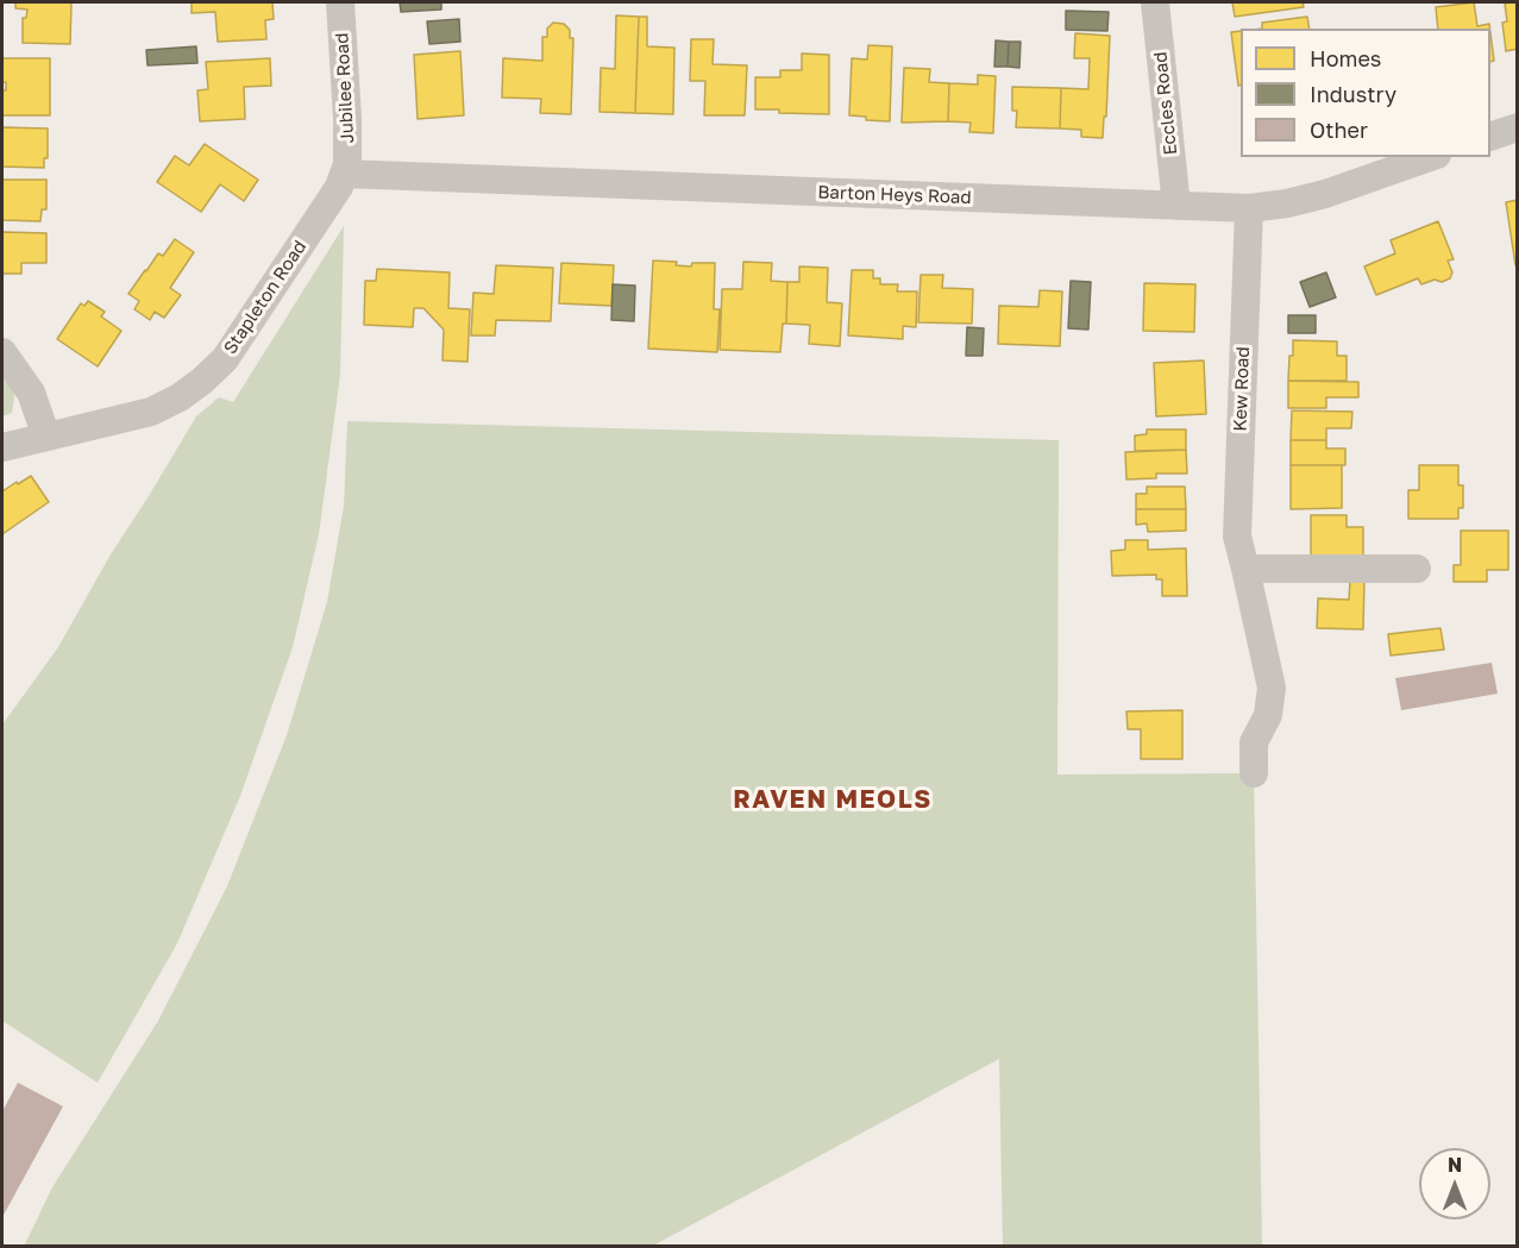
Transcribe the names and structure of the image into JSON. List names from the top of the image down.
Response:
{
  "streets": {
    "street": [
      "Jubilee Road",
      "Eccles Road",
      "Barton Heys Road",
      "Stapleton Road",
      "Kew Road"
    ]
  },
  "crossings": [
    ["Jubilee Road", "Barton Heys Road"],
    ["Jubilee Road", "Stapleton Road"],
    ["Eccles Road", "Barton Heys Road"],
    ["Barton Heys Road", "Stapleton Road"],
    ["Barton Heys Road", "Kew Road"]
  ],
  "districts": ["RAVEN MEOLS"],
  "legend": ["Homes", "Industry", "Other"],
  "north": "top"
}
